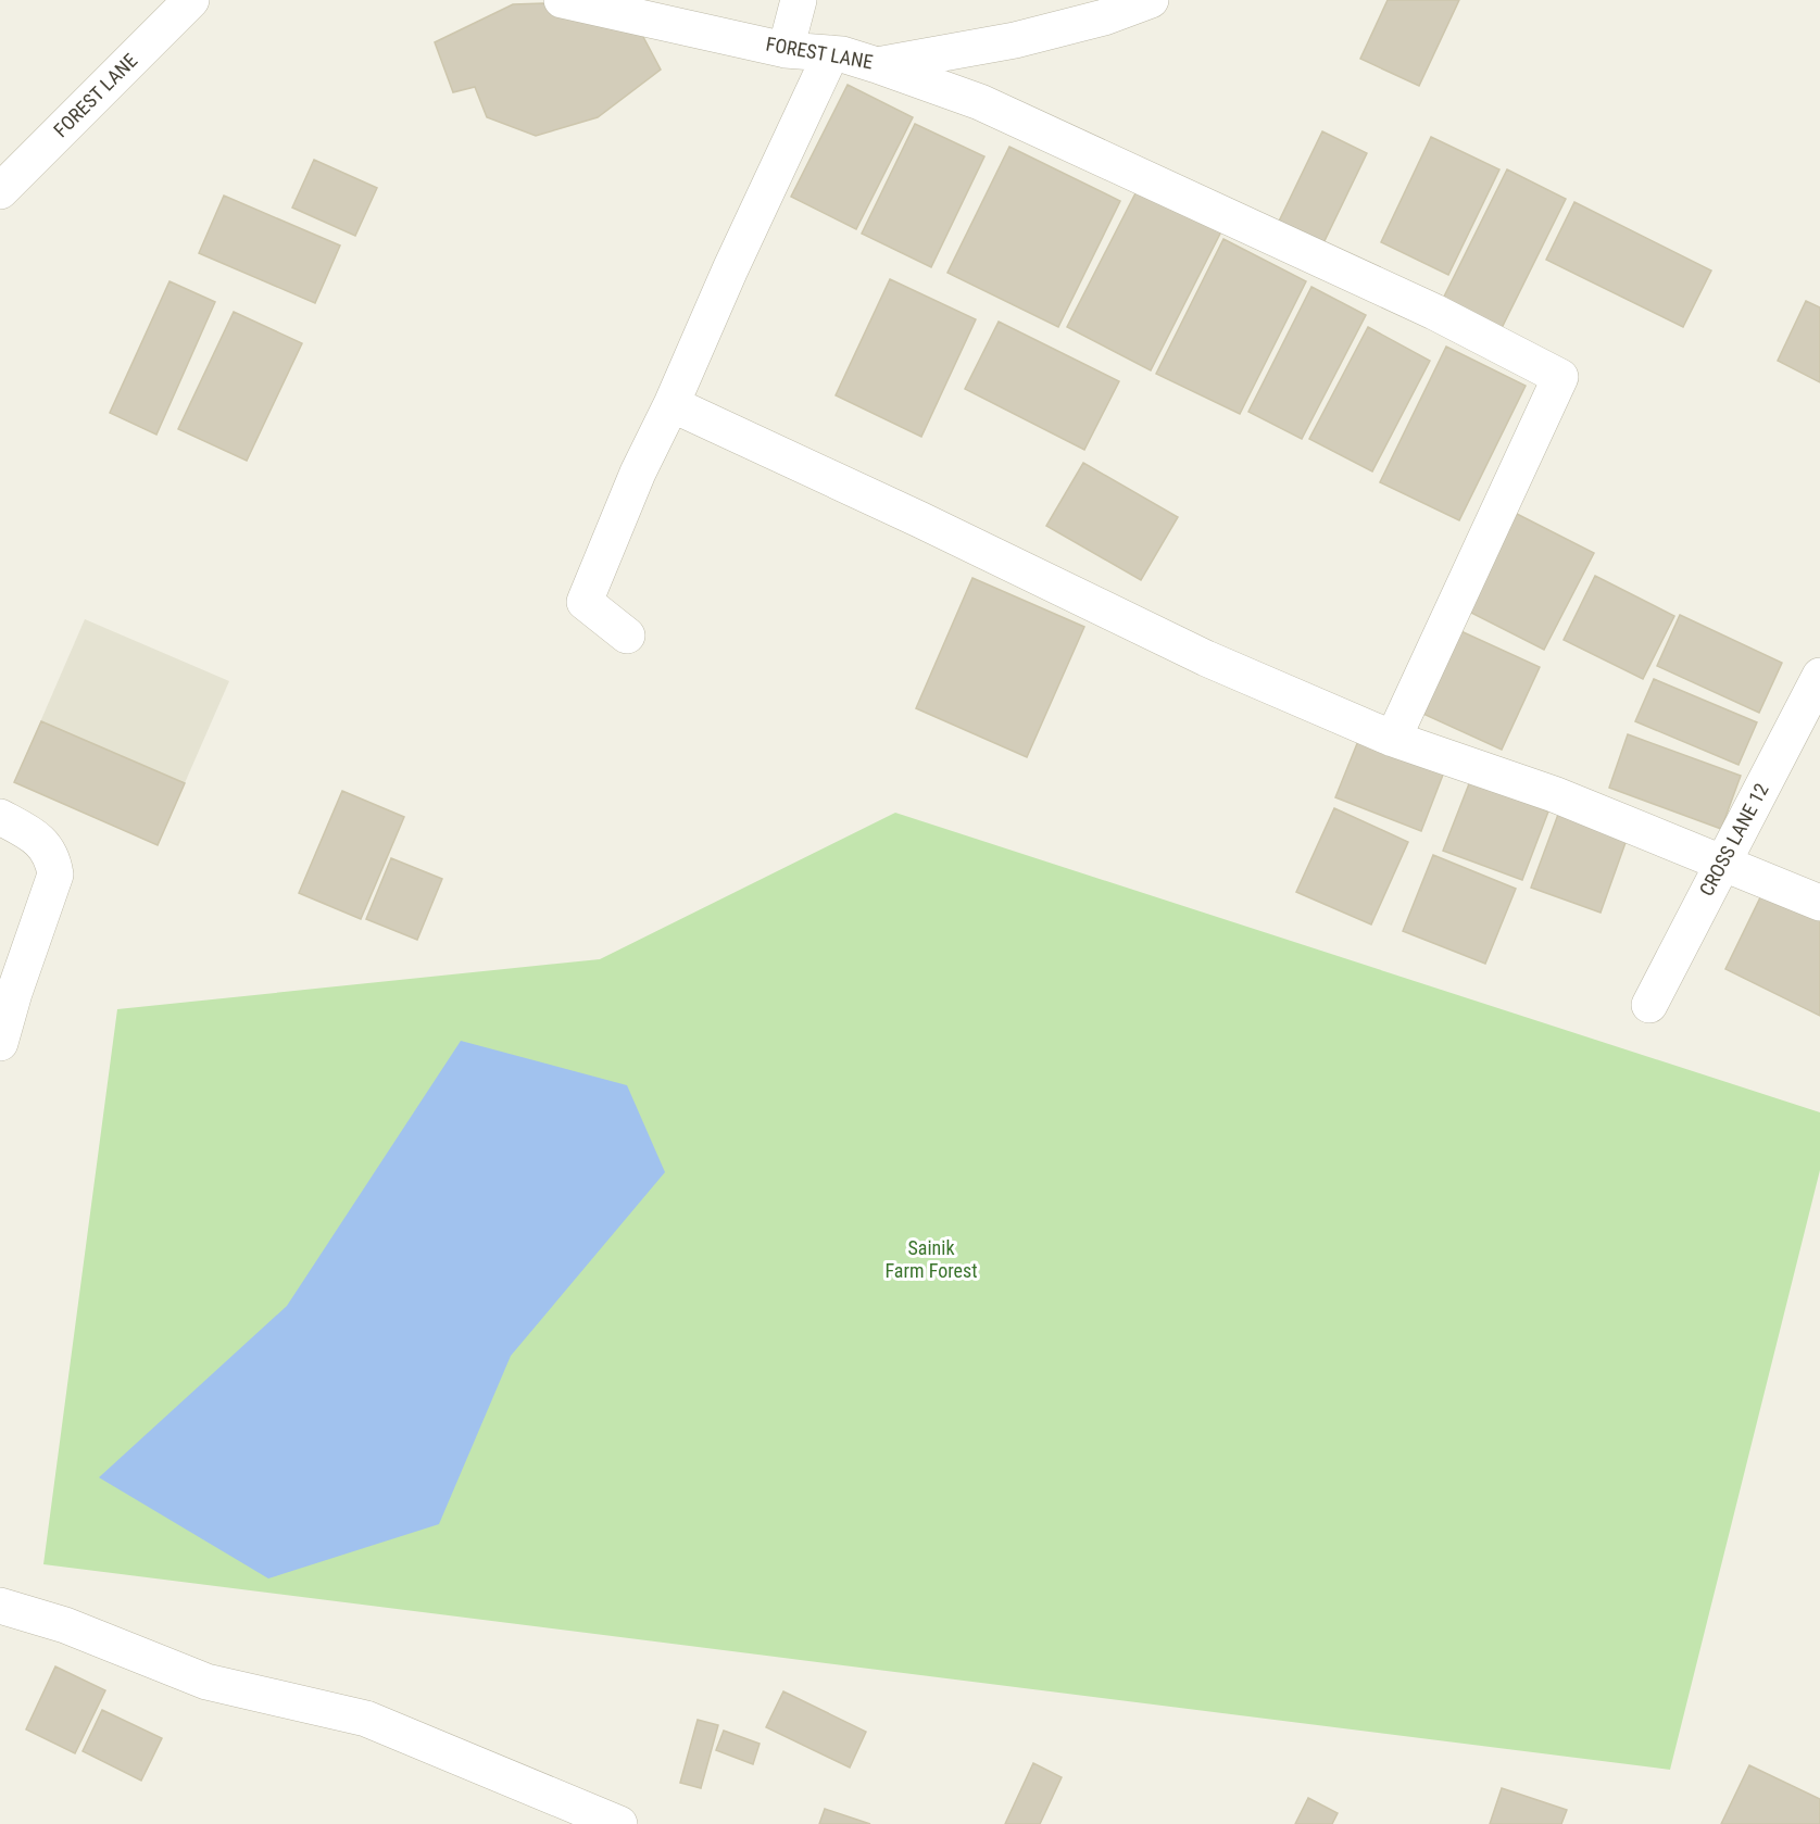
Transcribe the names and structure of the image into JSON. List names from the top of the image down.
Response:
{
  "streets": {
    "street": ["FOREST LANE", "CROSS LANE 12"]
  },
  "parks": ["Sainik Farm Forest"]
}
